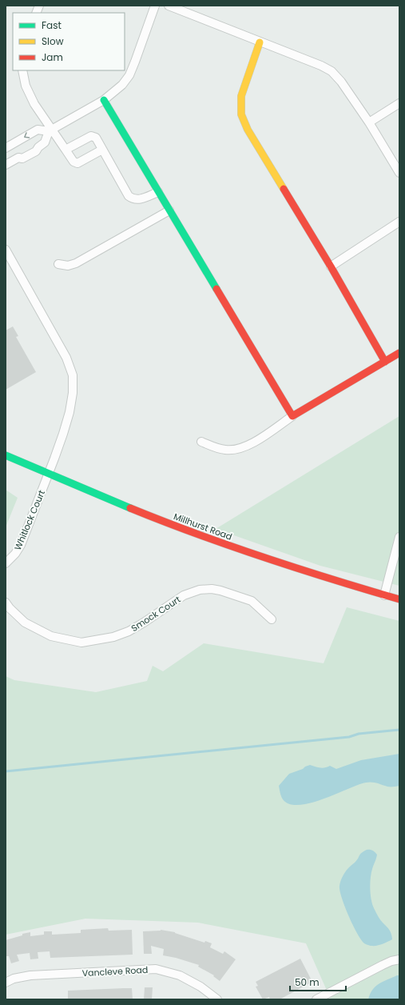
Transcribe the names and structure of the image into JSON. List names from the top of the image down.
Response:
{
  "streets": {
    "street": [
      "Whitlock Court",
      "Millhurst Road",
      "Smock Court",
      "Vancleve Road"
    ]
  },
  "crossings": [
    ["Whitlock Court", "Millhurst Road"]
  ],
  "legend": ["Fast", "Slow", "Jam"],
  "scale_bar": "50 m"
}
